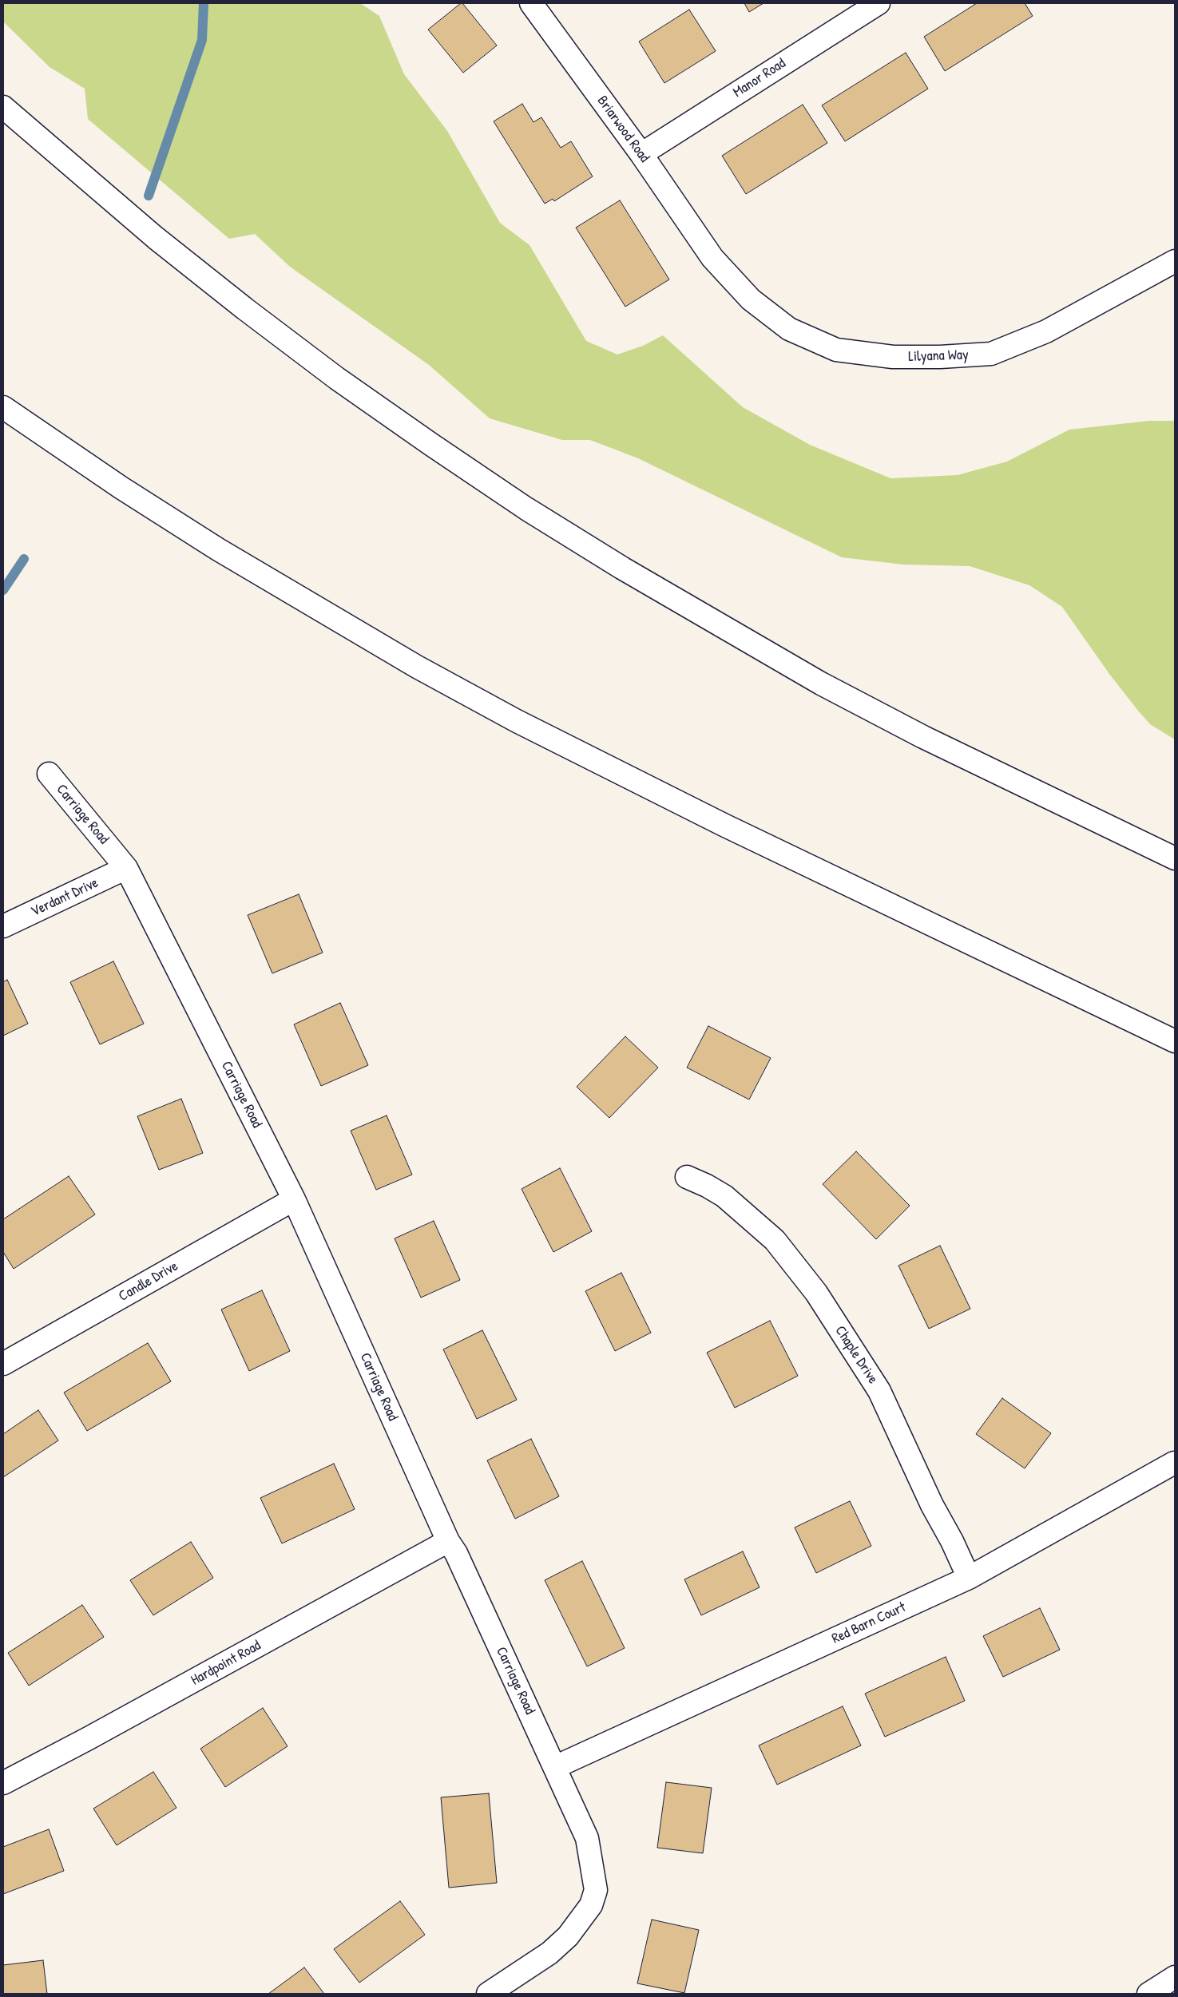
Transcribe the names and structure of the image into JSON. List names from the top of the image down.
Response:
{
  "streets": {
    "main road": [
      "Manor Road",
      "Briarwood Road",
      "Lilyana Way",
      "Carriage Road",
      "Verdant Drive",
      "Candle Drive",
      "Chaple Drive",
      "Red Barn Court",
      "Hardpoint Road"
    ]
  },
  "crossings": [
    ["Manor Road", "Briarwood Road"],
    ["Briarwood Road", "Lilyana Way"],
    ["Carriage Road", "Verdant Drive"],
    ["Carriage Road", "Candle Drive"],
    ["Carriage Road", "Red Barn Court"],
    ["Carriage Road", "Hardpoint Road"],
    ["Chaple Drive", "Red Barn Court"]
  ]
}
